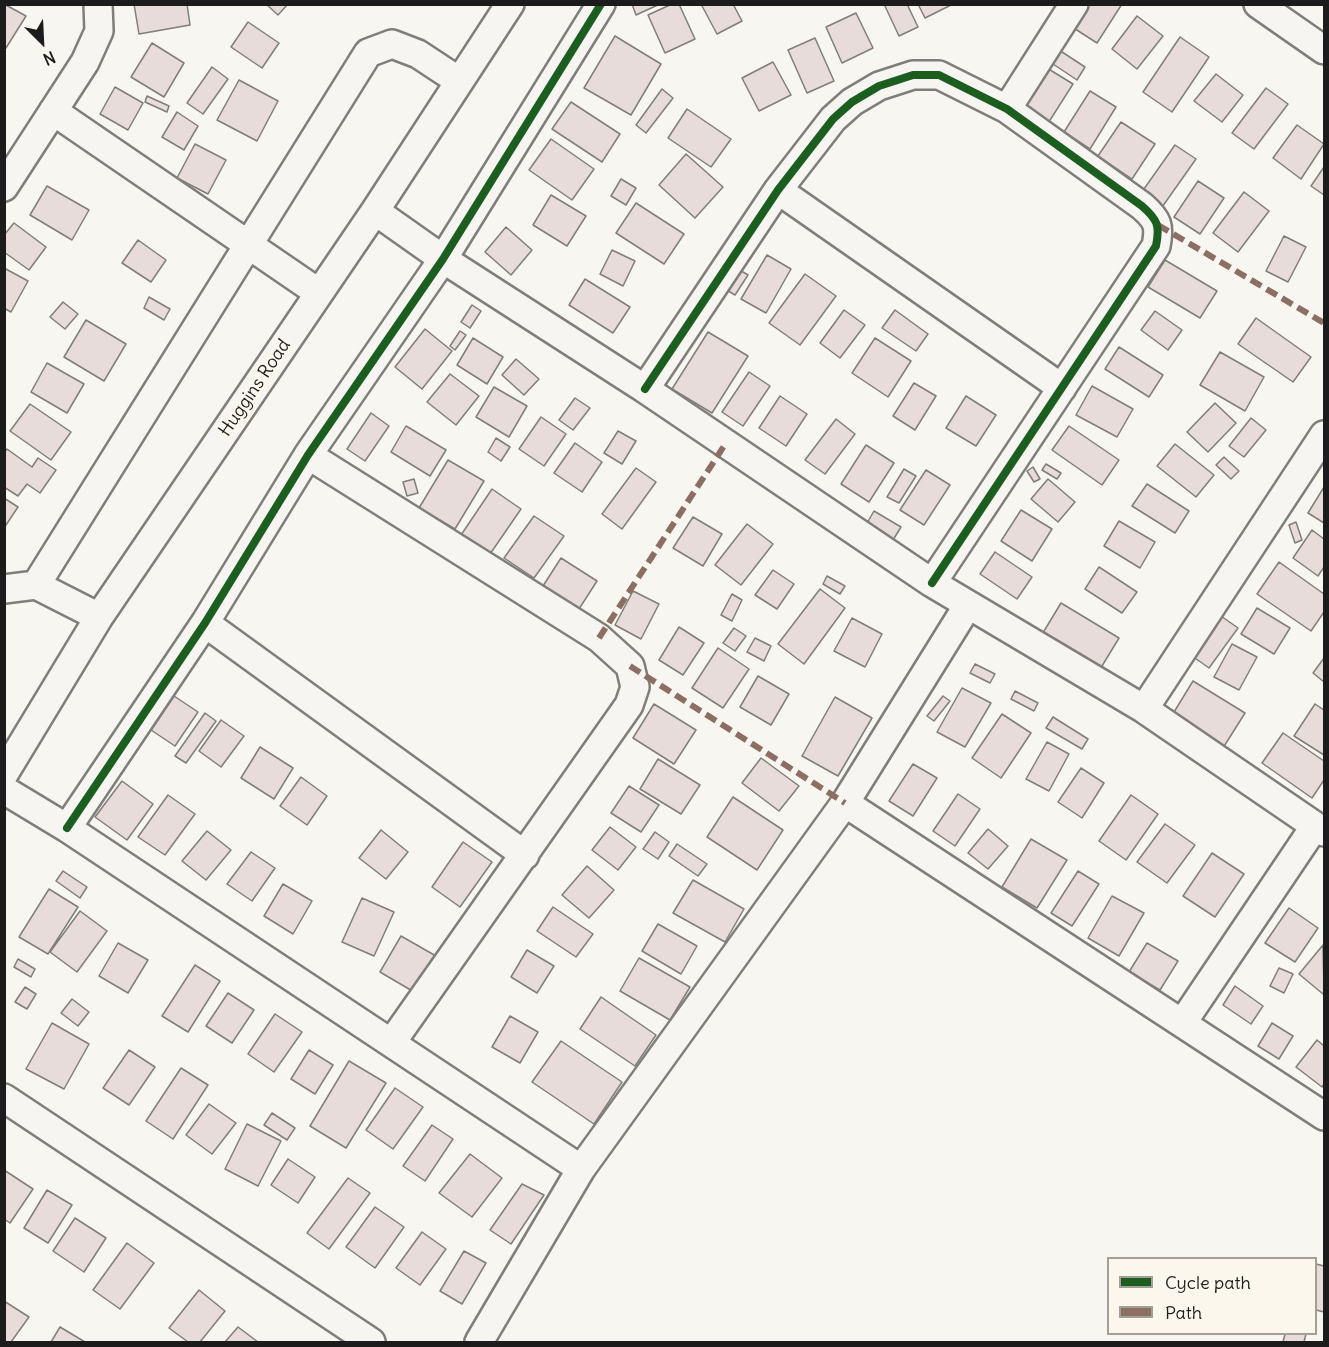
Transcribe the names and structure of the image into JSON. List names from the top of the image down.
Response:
{
  "streets": {
    "street": ["Huggins Road"]
  },
  "legend": ["Cycle path", "Path"],
  "north": "bottom right"
}
